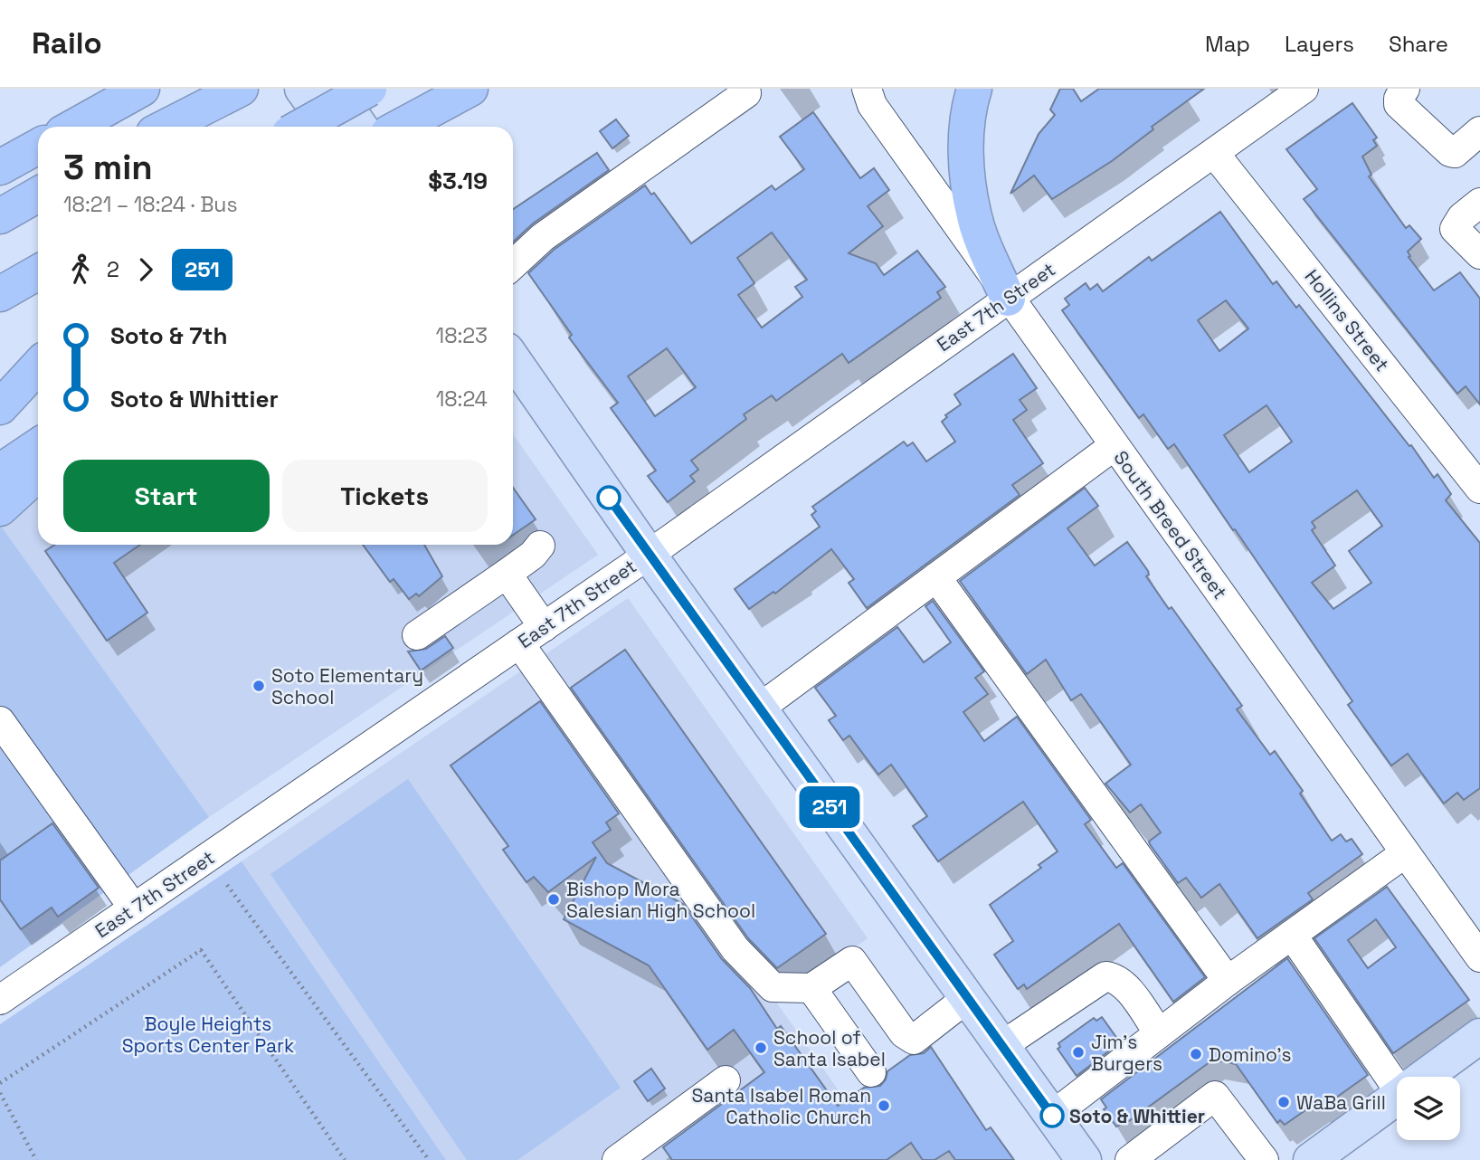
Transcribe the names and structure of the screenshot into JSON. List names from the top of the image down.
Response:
{
  "streets": {
    "street": ["East 7th Street", "Hollins Street", "South Breed Street"]
  },
  "crossings": [
    ["East 7th Street", "Hollins Street"],
    ["East 7th Street", "South Breed Street"]
  ],
  "parks": ["Boyle Heights Sports Center Park"],
  "places": [
    "Soto Elementary School",
    "Bishop Mora Salesian High School",
    "School of Santa Isabel",
    "Jim's Burgers",
    "Domino's",
    "WaBa Grill",
    "Santa Isabel Roman Catholic Church",
    "Soto & Whittier"
  ],
  "lines": ["bus line 251"],
  "page": {
    "header": "Railo",
    "nav": ["Map", "Layers", "Share"],
    "on_map": "251",
    "heading": ["3 min", "18:21 – 18:24 · Bus", "$3.19"],
    "legs": ["2", "251"],
    "list": [
      {
        "name": "Soto & 7th",
        "value": "18:23"
      },
      {
        "name": "Soto & Whittier",
        "value": "18:24"
      }
    ],
    "buttons": ["Start", "Tickets"]
  }
}
